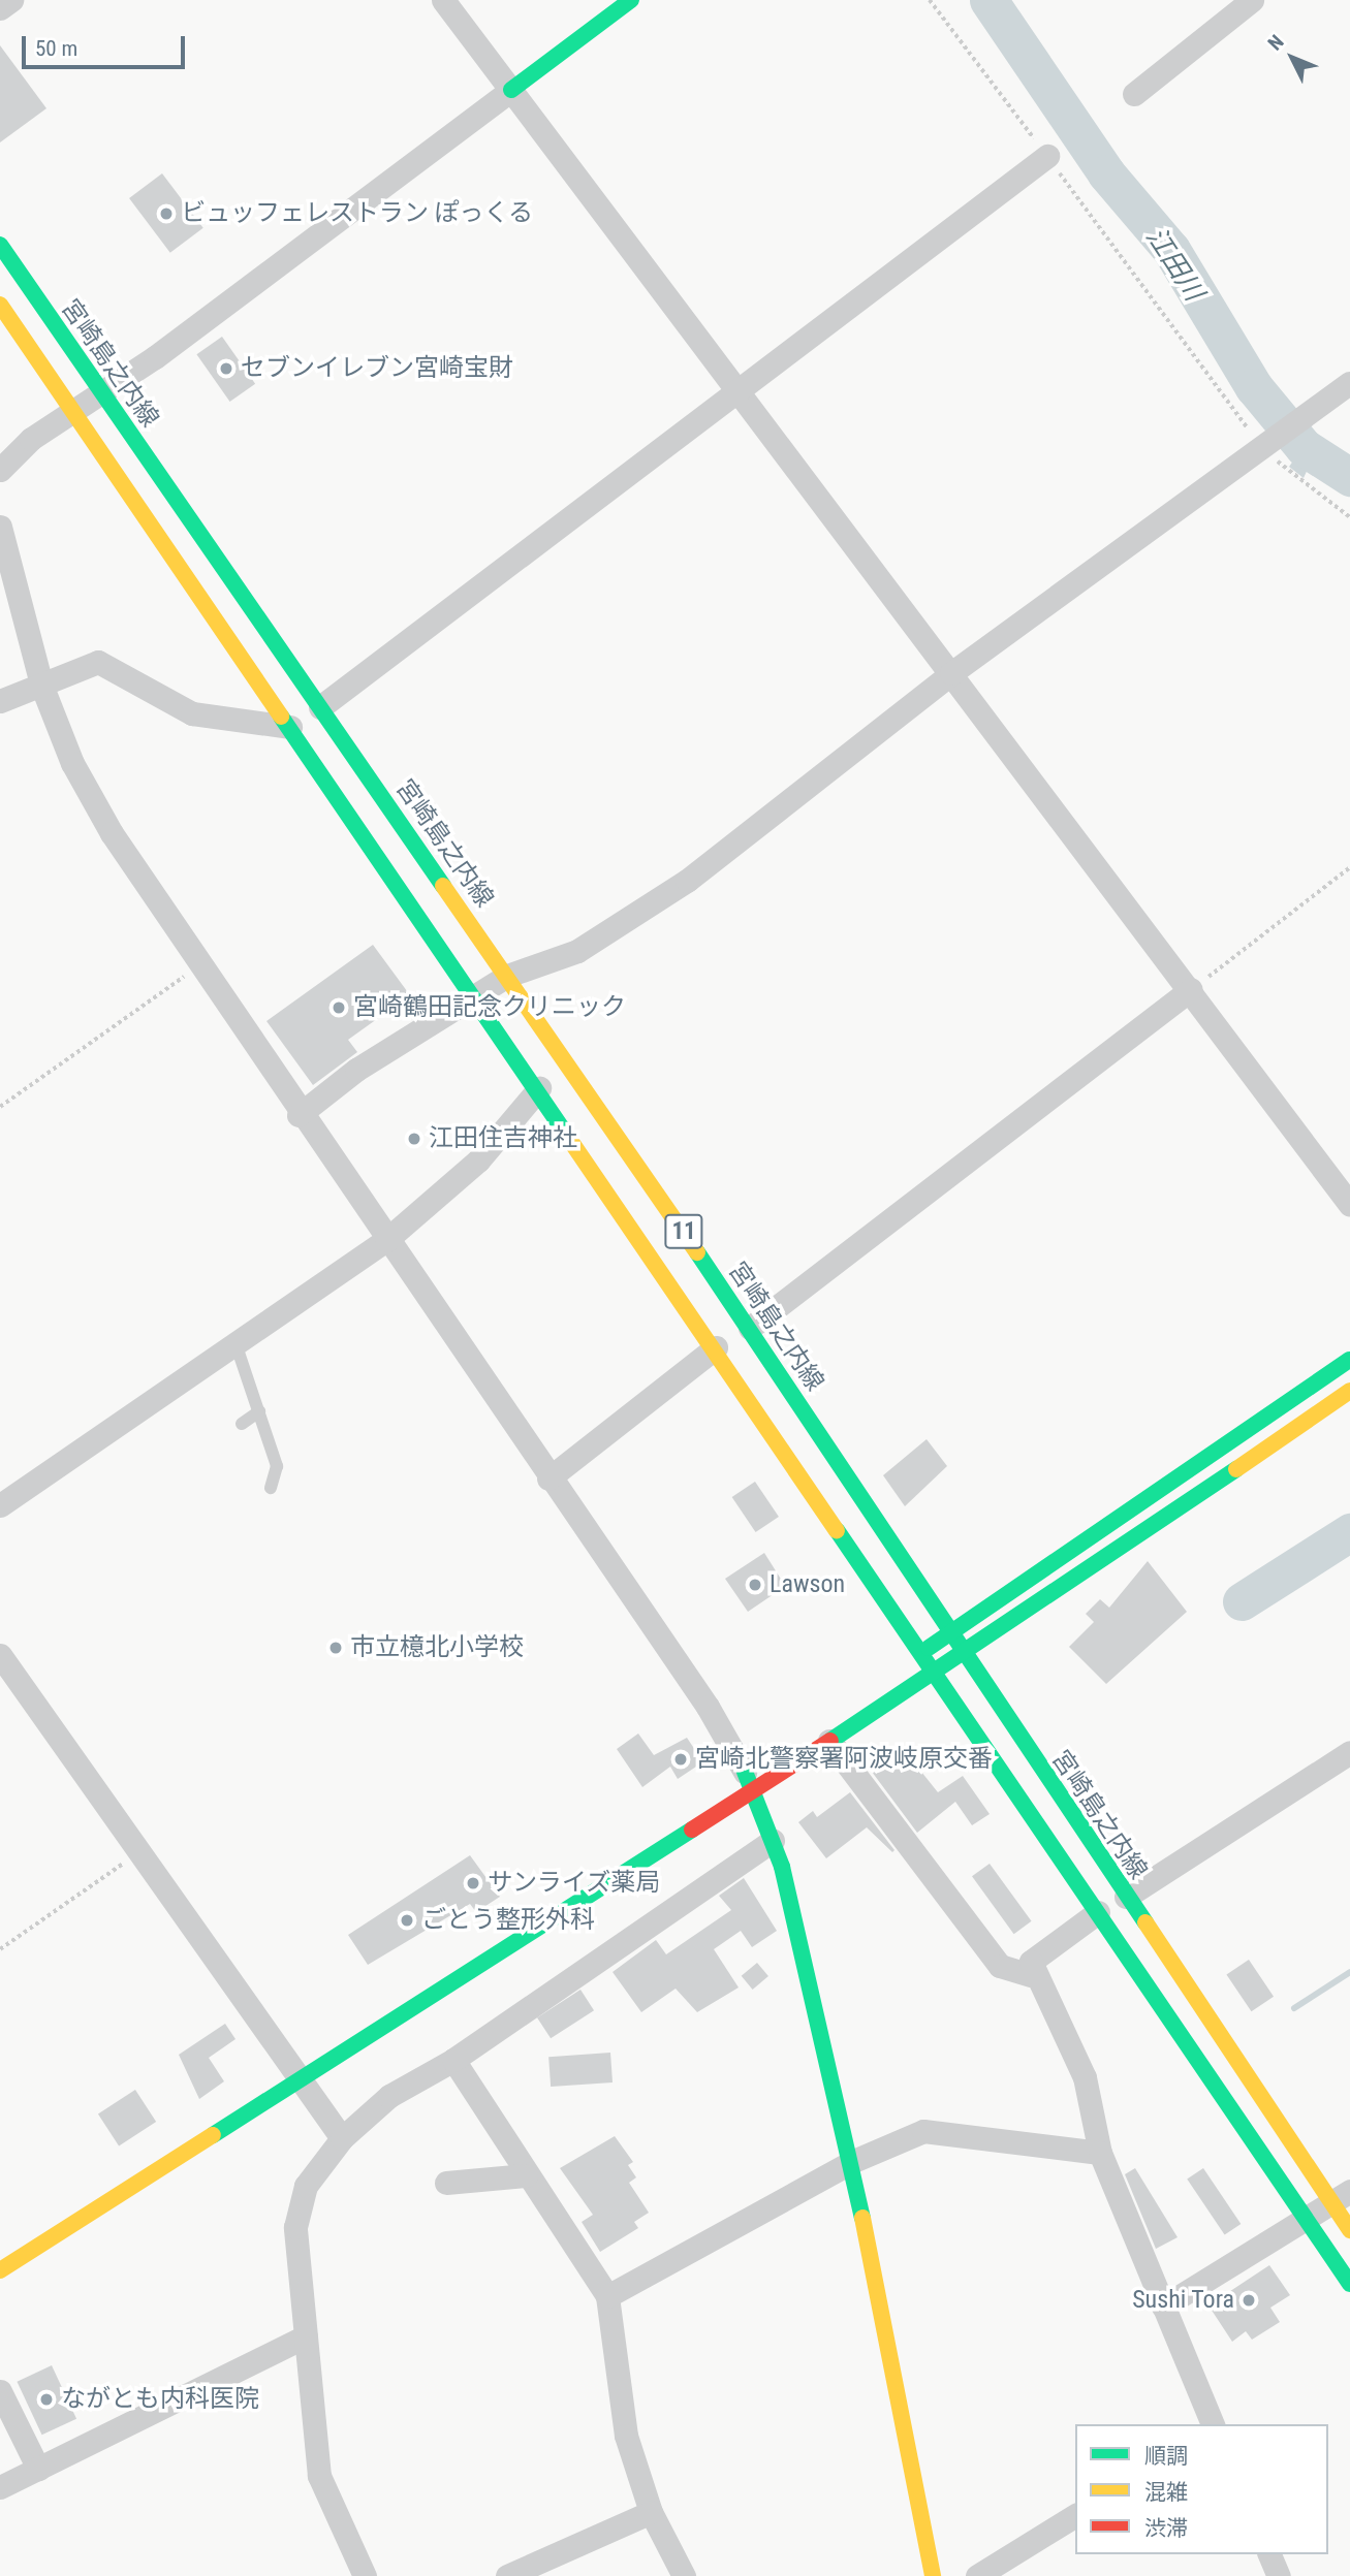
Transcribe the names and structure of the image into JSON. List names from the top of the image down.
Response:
{
  "streets": {
    "main road": ["宮崎島之内線", "11"]
  },
  "water": ["江田川"],
  "places": [
    "ビュッフェレストラン ぽっくる",
    "セブンイレブン宮崎宝財",
    "宮崎鶴田記念クリニック",
    "江田住吉神社",
    "Lawson",
    "市立檍北小学校",
    "宮崎北警察署阿波岐原交番",
    "サンライズ薬局",
    "ごとう整形外科",
    "Sushi Tora",
    "ながとも内科医院"
  ],
  "legend": ["順調", "混雑", "渋滞"],
  "scale_bar": "50 m",
  "north": "top left"
}
